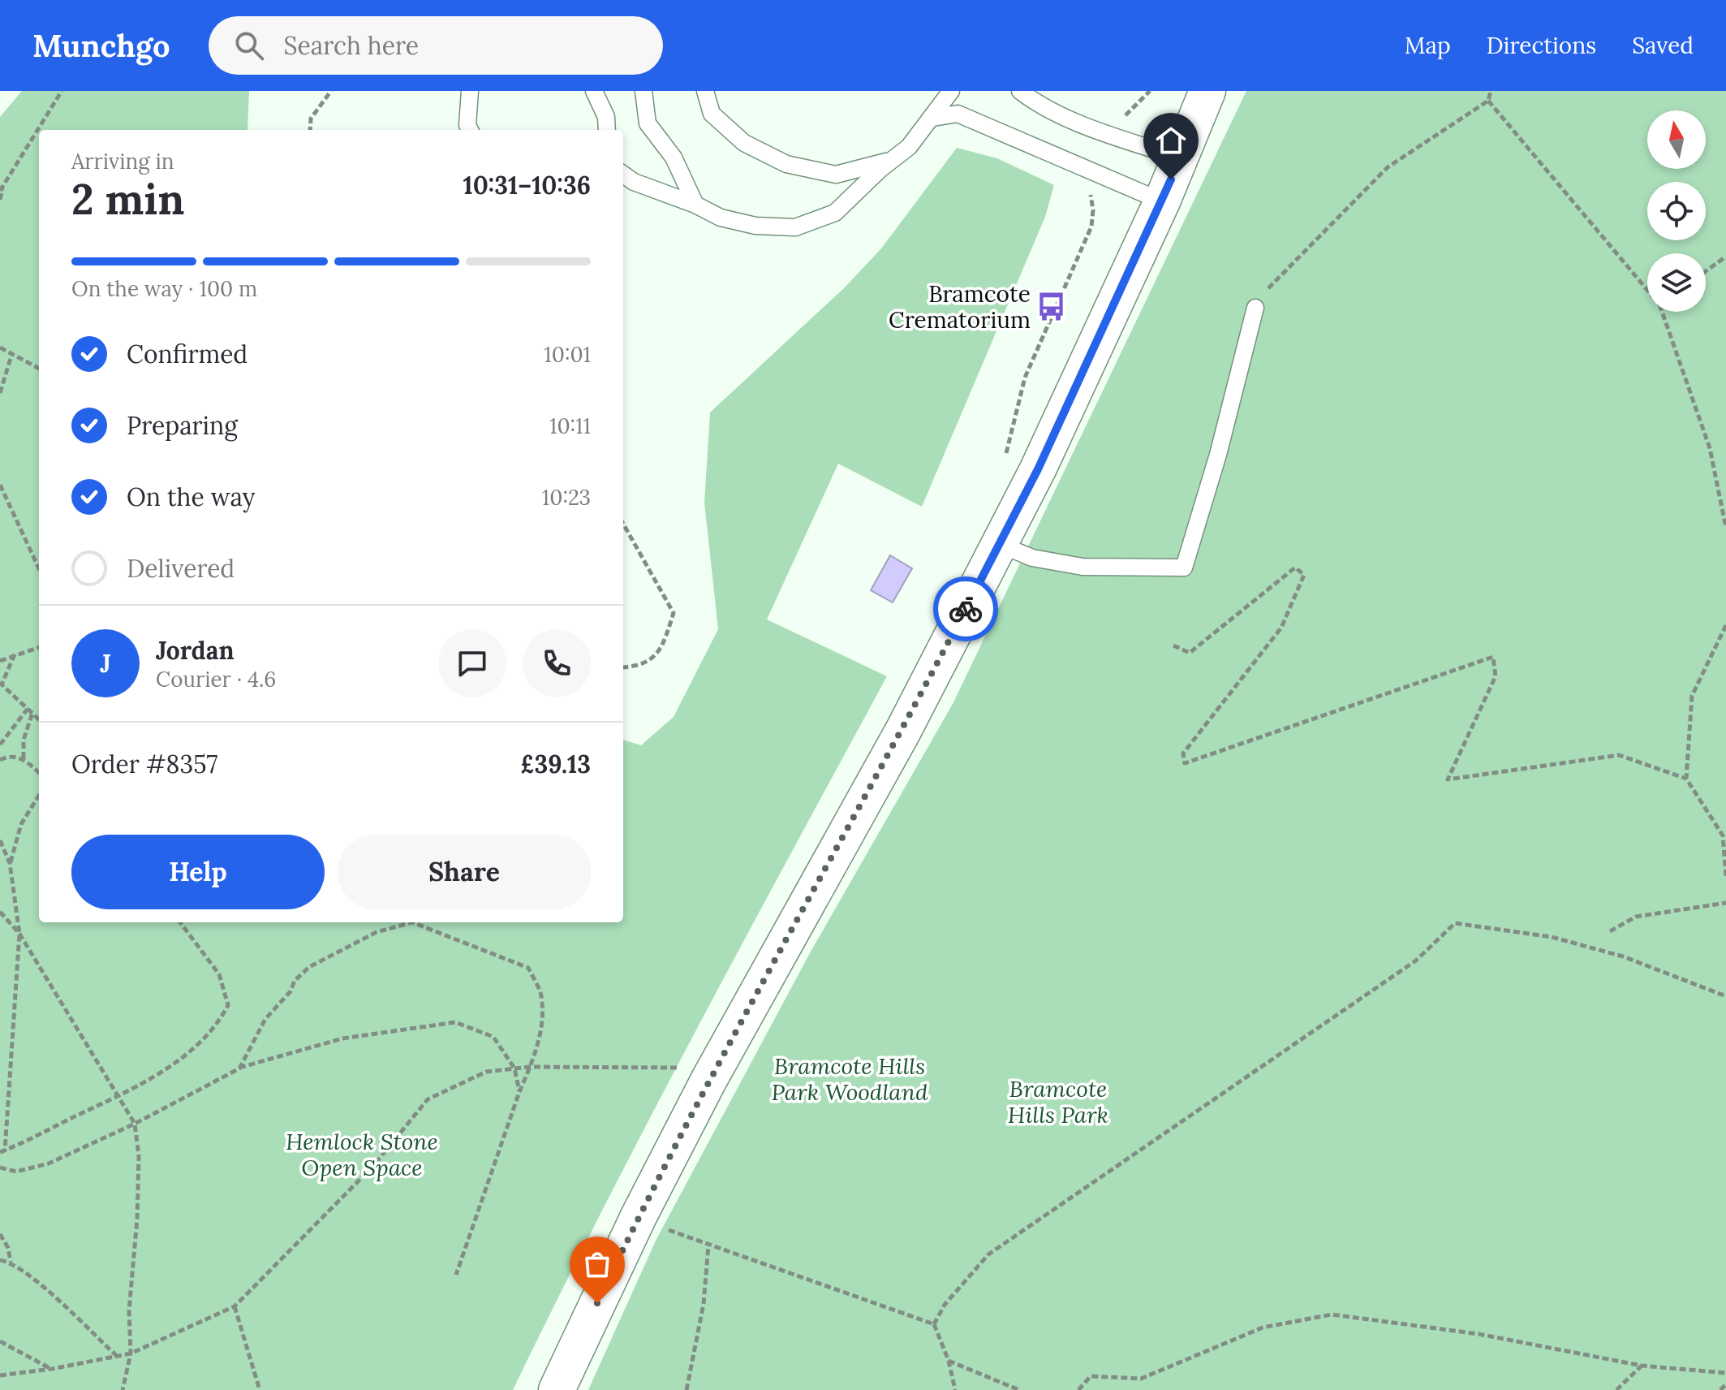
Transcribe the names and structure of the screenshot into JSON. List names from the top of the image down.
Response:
{
  "parks": ["Bramcote Hills Park Woodland", "Bramcote Hills Park", "Hemlock Stone Open Space"],
  "places": {
    "bus stop": ["Bramcote Crematorium"]
  },
  "north": "top",
  "page": {
    "header": "Munchgo",
    "search": "Search here",
    "nav": ["Map", "Directions", "Saved"],
    "heading": ["2 min", "Arriving in", "10:31–10:36"],
    "panel": [
      "Jordan",
      "Courier · 4.6",
      "Order #8357",
      "£39.13"
    ],
    "bar": "On the way · 100 m",
    "list": [
      ["Confirmed", "10:01"],
      ["Preparing", "10:11"],
      ["On the way", "10:23"],
      "Delivered"
    ],
    "round": "J",
    "buttons": ["Help", "Share"]
  }
}
